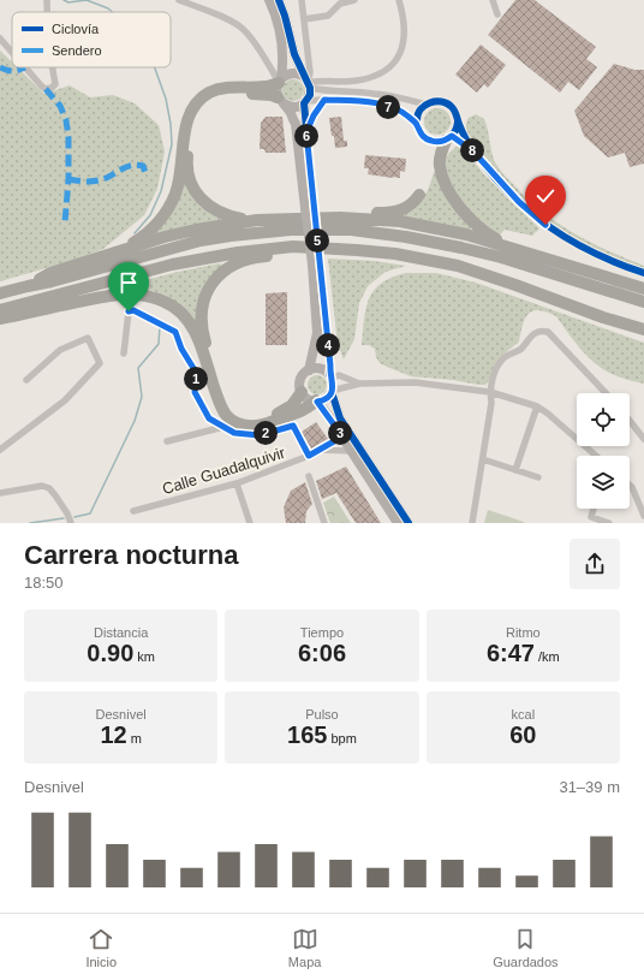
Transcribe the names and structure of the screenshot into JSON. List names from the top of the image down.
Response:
{
  "streets": {
    "street": ["Calle Guadalquivir"]
  },
  "legend": ["Ciclovía", "Sendero"],
  "page": {
    "pins": [
      "7",
      "6",
      "8",
      "5",
      "4",
      "1",
      "2",
      "3"
    ],
    "heading": ["Carrera nocturna", "18:50"],
    "stats": [
      ["Distancia", "0.90 km"],
      ["Tiempo", "6:06"],
      ["Ritmo", "6:47 /km"],
      ["Desnivel", "12 m"],
      ["Pulso", "165 bpm"],
      ["kcal", "60"]
    ],
    "chart": ["Desnivel", "31–39 m"],
    "tabs": ["Inicio", "Mapa", "Guardados"]
  }
}
